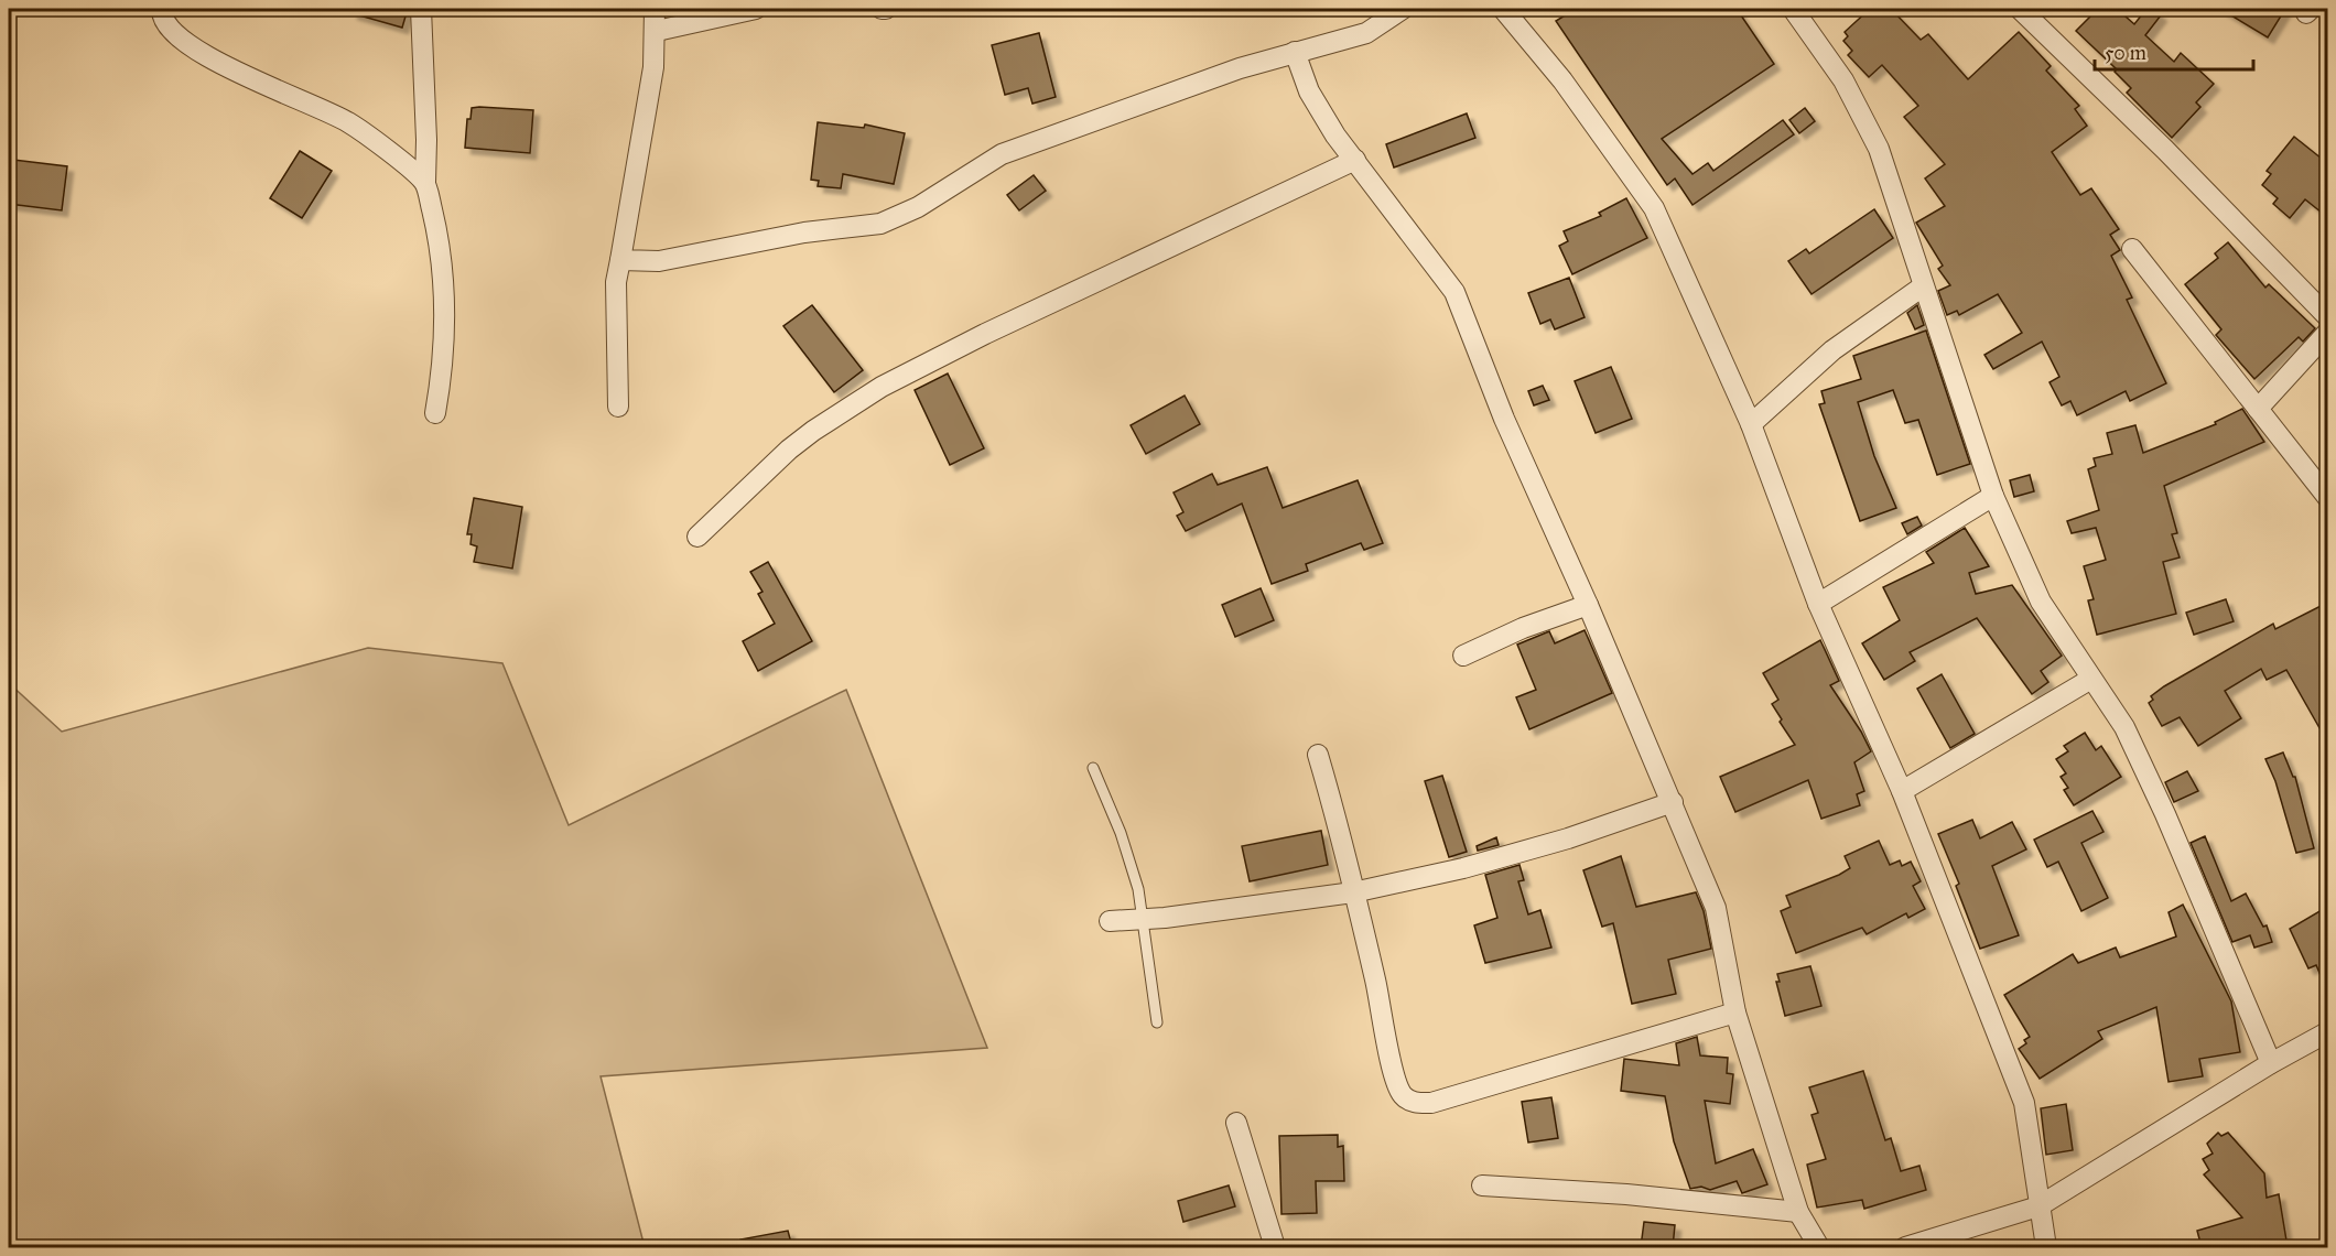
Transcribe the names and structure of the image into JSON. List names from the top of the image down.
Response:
{
  "scale_bar": "50 m"
}
